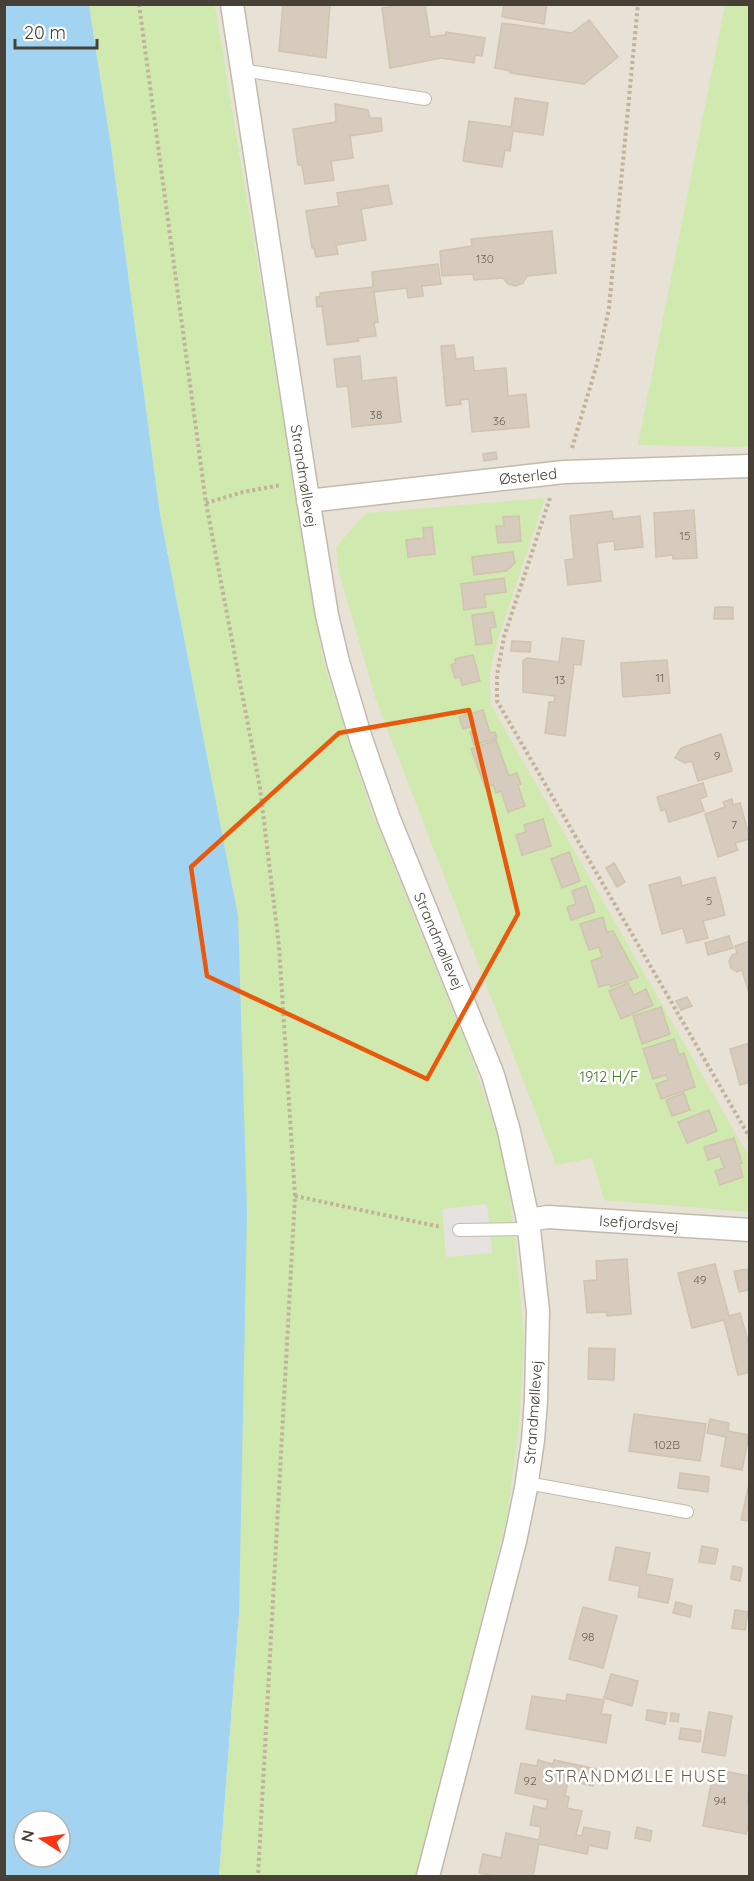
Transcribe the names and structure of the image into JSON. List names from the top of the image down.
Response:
{
  "streets": {
    "street": ["Strandmøllevej", "Østerled", "Isefjordsvej"]
  },
  "crossings": [
    ["Strandmøllevej", "Østerled"],
    ["Strandmøllevej", "Isefjordsvej"]
  ],
  "districts": ["STRANDMØLLE HUSE"],
  "parks": ["1912 H/F"],
  "house_numbers": [
    "130",
    "38",
    "36",
    "15",
    "11",
    "13",
    "9",
    "7",
    "5",
    "49",
    "102B",
    "98",
    "92",
    "94"
  ],
  "scale_bar": "20 m",
  "north": "left"
}
